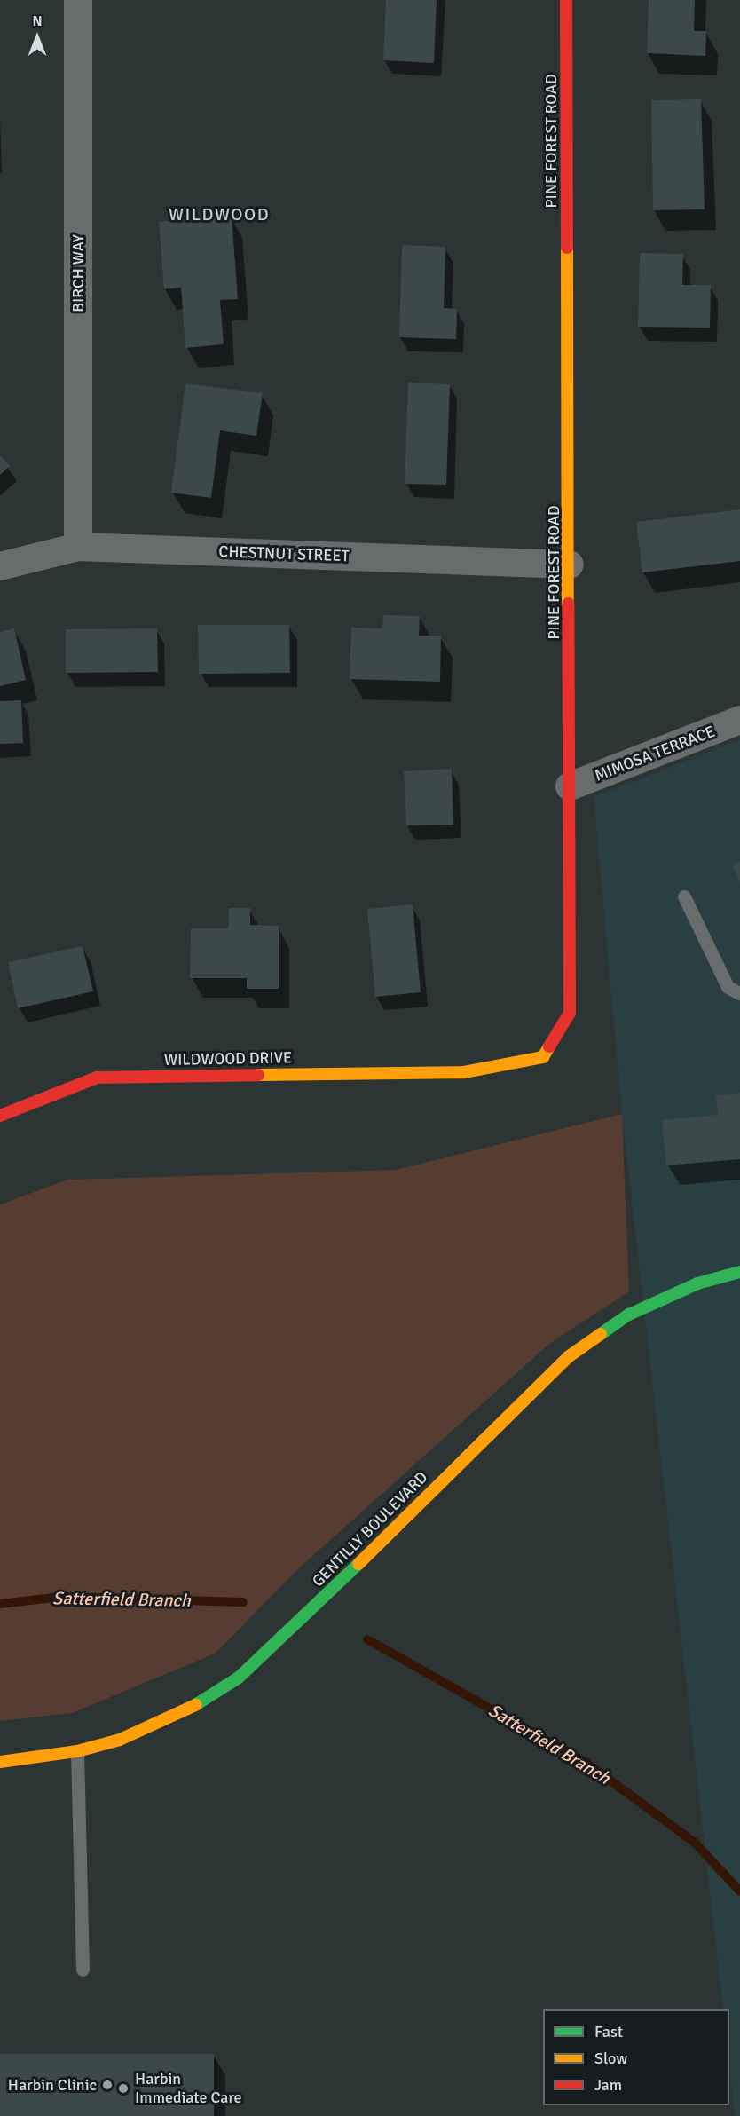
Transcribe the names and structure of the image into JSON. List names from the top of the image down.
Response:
{
  "streets": {
    "street": [
      "PINE FOREST ROAD",
      "BIRCH WAY",
      "CHESTNUT STREET",
      "MIMOSA TERRACE",
      "WILDWOOD DRIVE",
      "GENTILLY BOULEVARD"
    ]
  },
  "crossings": [
    ["PINE FOREST ROAD", "CHESTNUT STREET"],
    ["PINE FOREST ROAD", "MIMOSA TERRACE"],
    ["PINE FOREST ROAD", "WILDWOOD DRIVE"],
    ["BIRCH WAY", "CHESTNUT STREET"]
  ],
  "districts": ["WILDWOOD"],
  "water": ["Satterfield Branch"],
  "places": ["Harbin Clinic", "Harbin Immediate Care"],
  "legend": ["Fast", "Slow", "Jam"],
  "north": "top"
}
